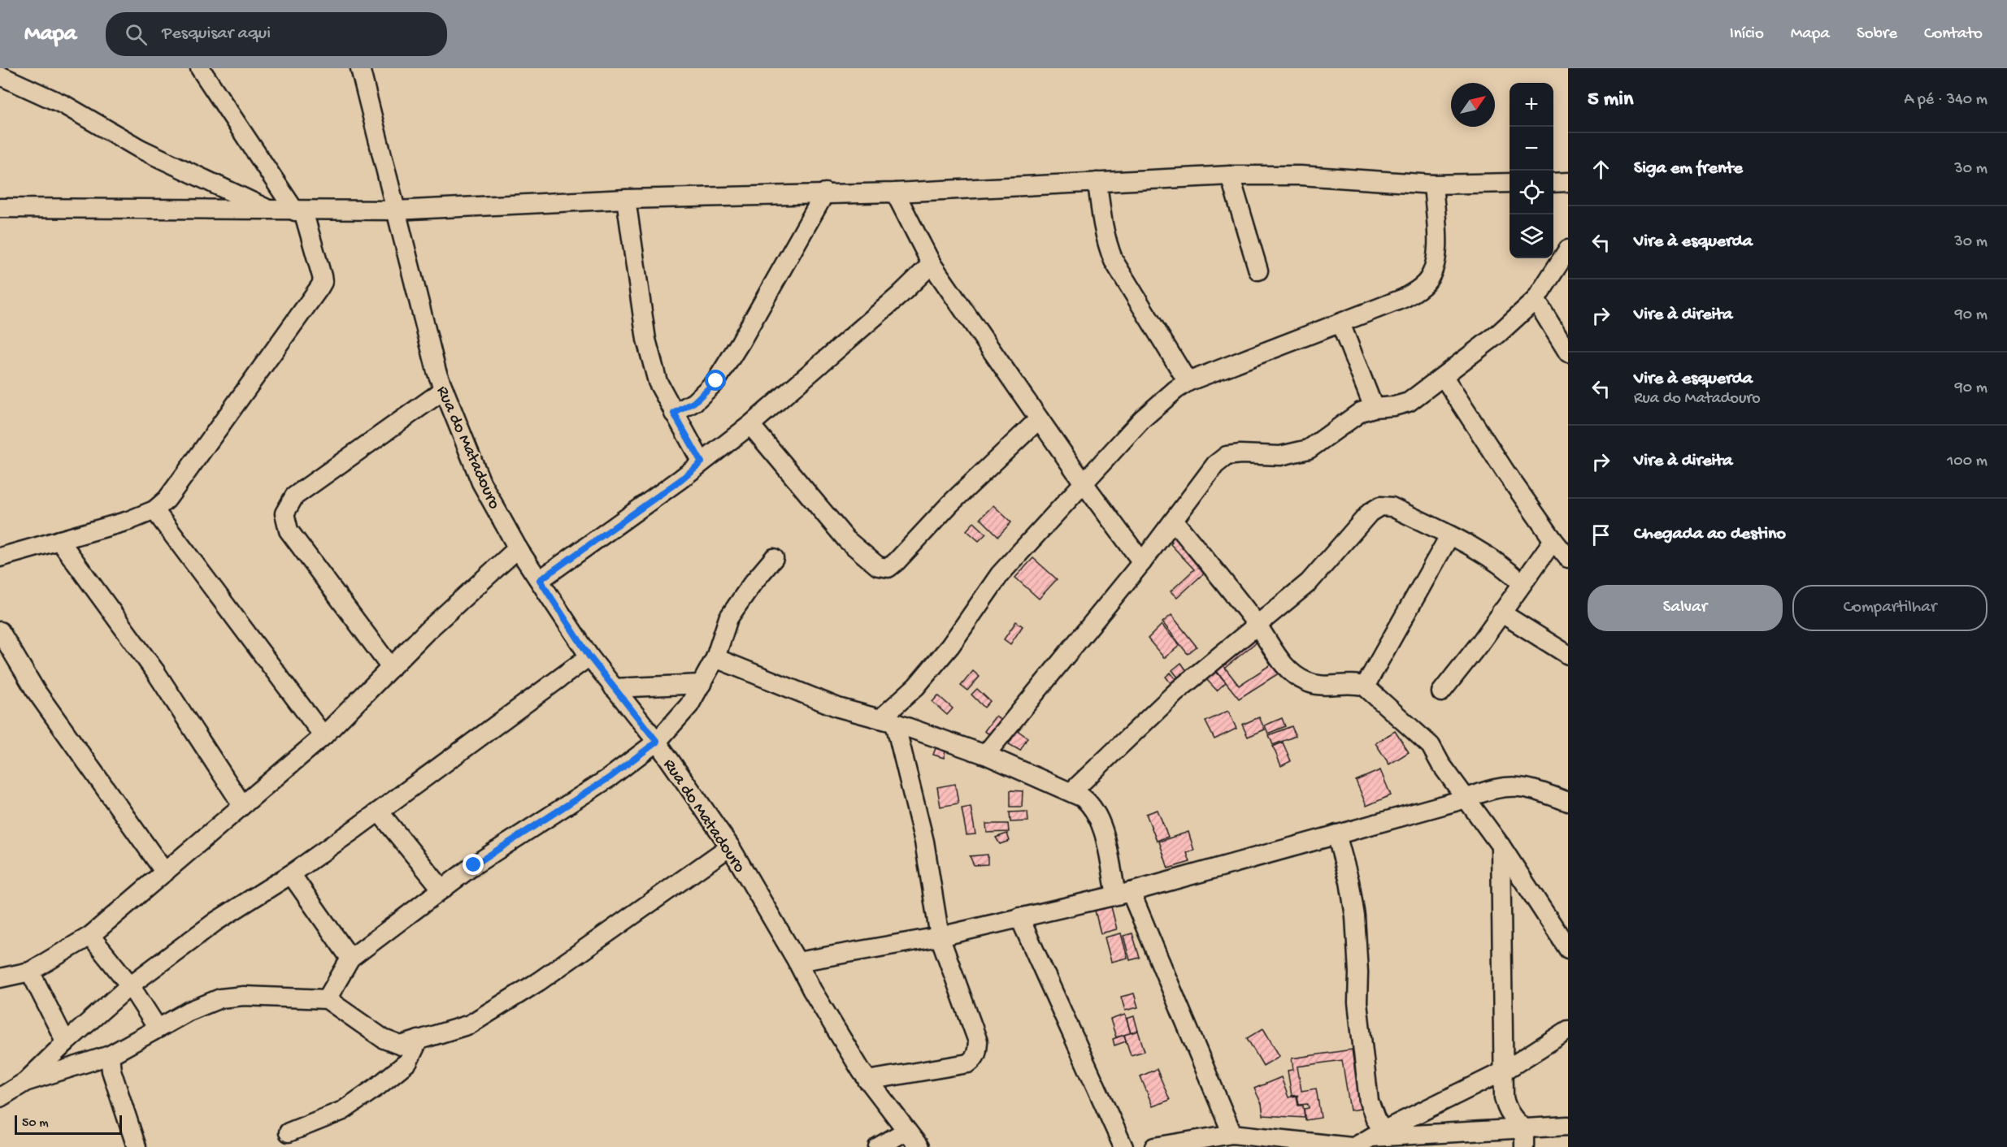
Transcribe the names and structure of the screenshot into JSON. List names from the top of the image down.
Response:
{
  "streets": {
    "street": ["Rua do Matadouro"]
  },
  "scale_bar": "50 m",
  "north": "top right",
  "page": {
    "header": "Mapa",
    "search": "Pesquisar aqui",
    "nav": [
      "Início",
      "Mapa",
      "Sobre",
      "Contato"
    ],
    "heading": ["5 min", "A pé · 340 m"],
    "map_buttons": ["+", "−"],
    "list": [
      ["Siga em frente", "30 m"],
      ["Vire à esquerda", "30 m"],
      ["Vire à direita", "90 m"],
      ["Vire à esquerda", "Rua do Matadouro", "90 m"],
      ["Vire à direita", "100 m"],
      "Chegada ao destino"
    ],
    "buttons": ["Salvar", "Compartilhar"],
    "scale": "50 m"
  }
}
